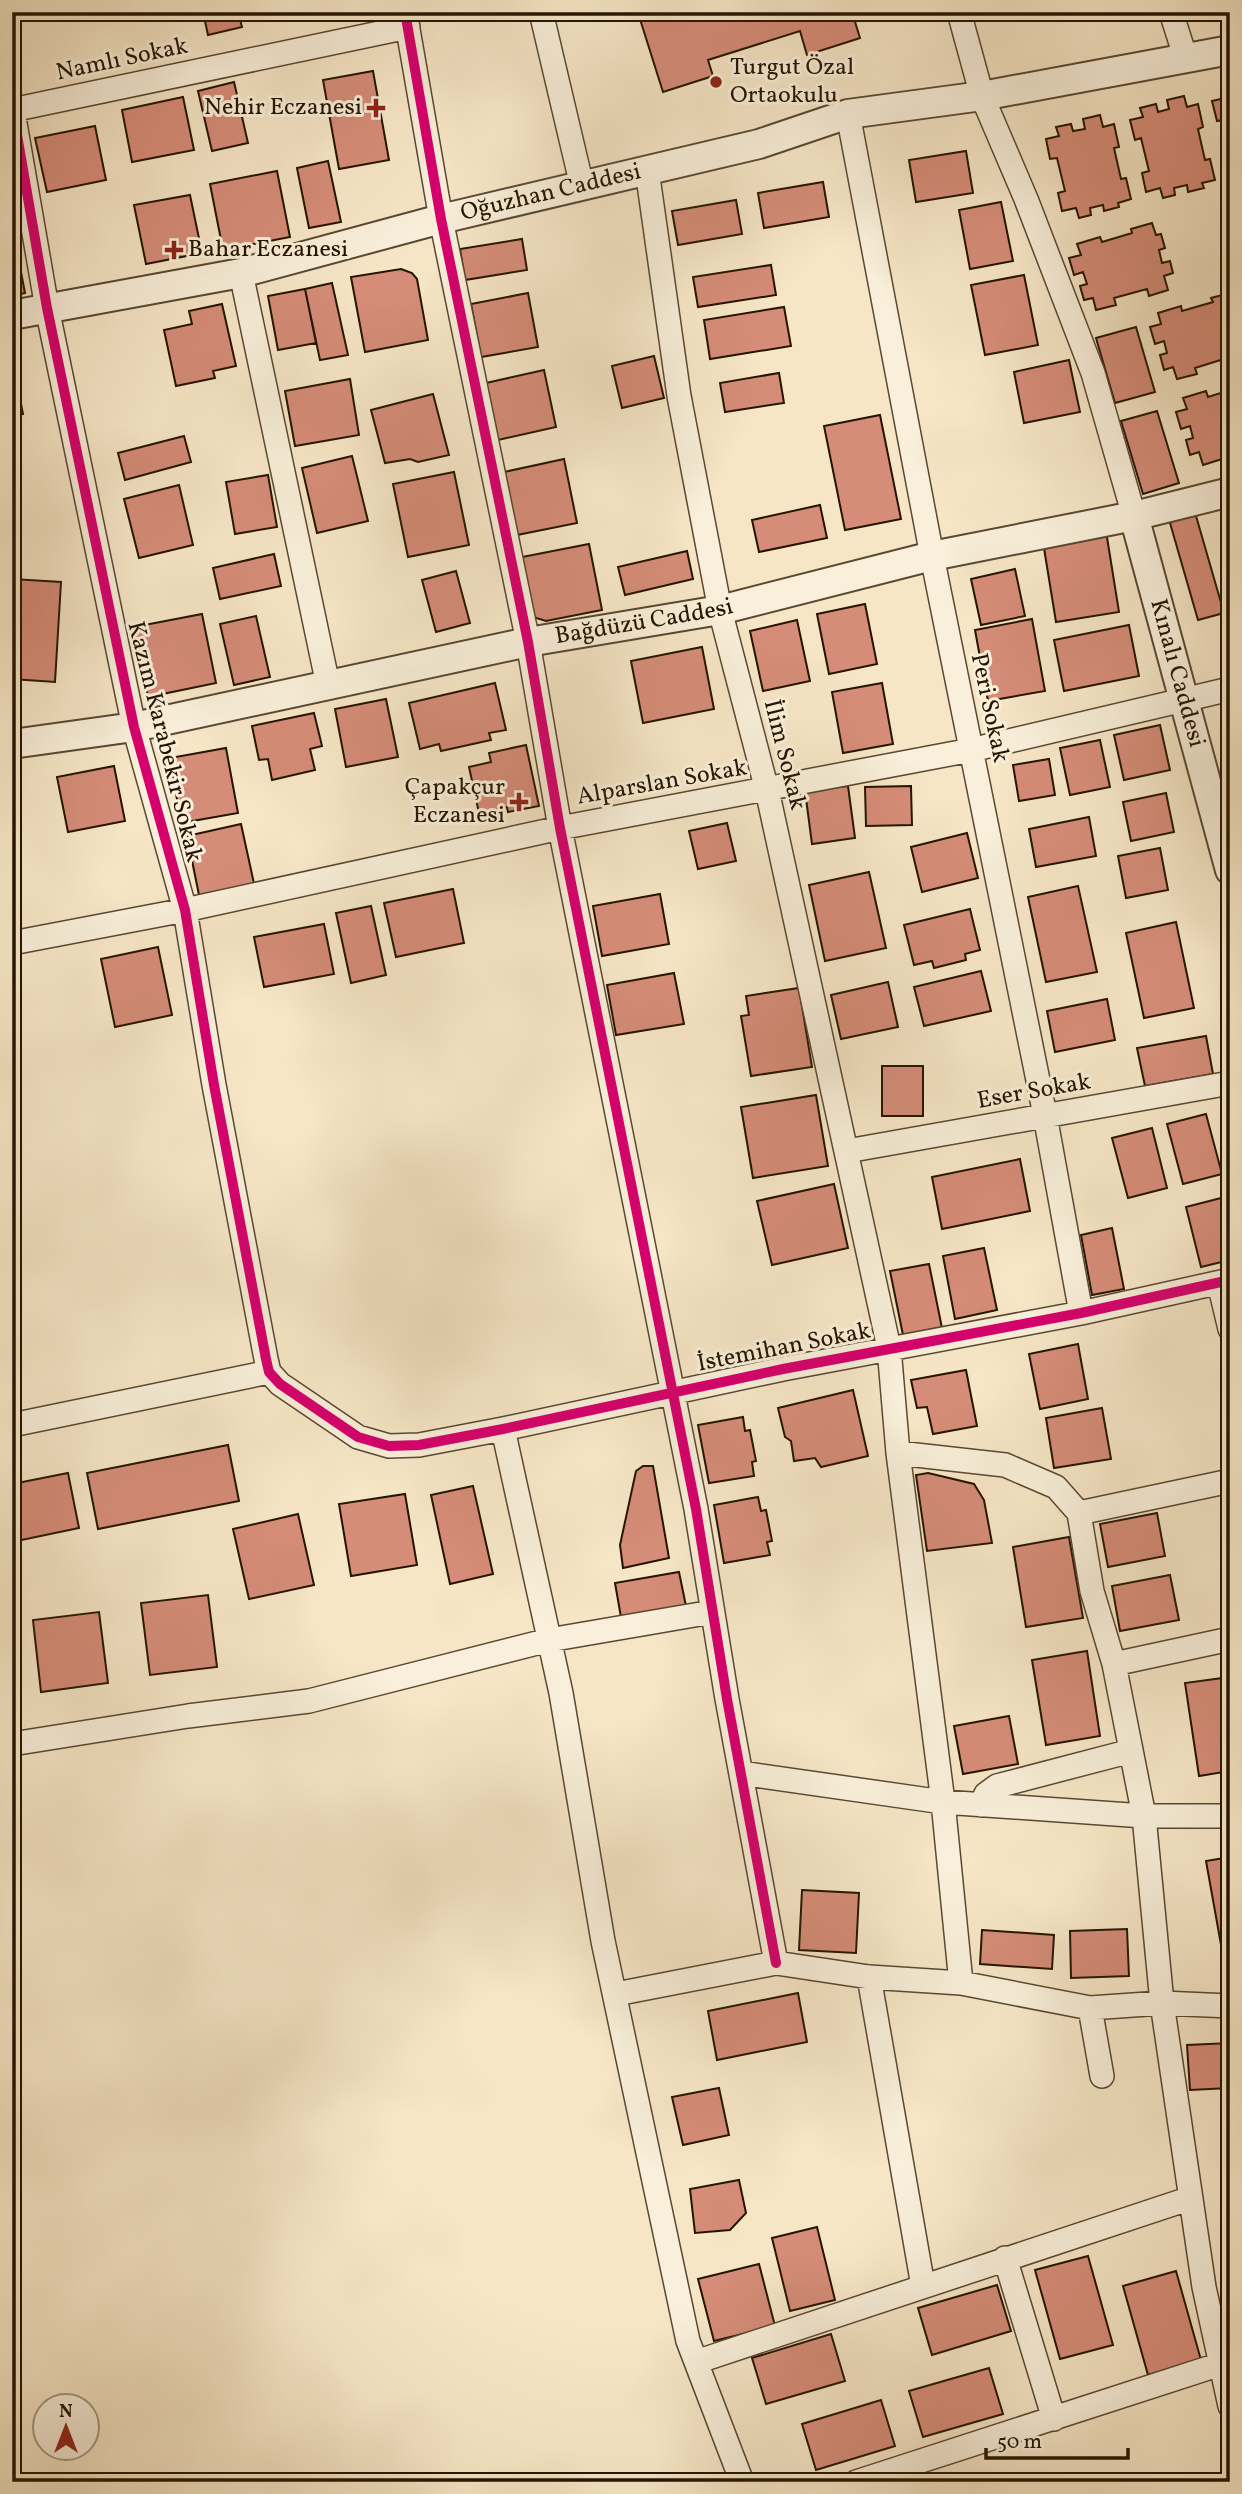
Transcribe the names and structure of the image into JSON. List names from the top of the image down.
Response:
{
  "streets": {
    "street": [
      "Namlı Sokak",
      "Oğuzhan Caddesi",
      "Bağdüzü Caddesi",
      "Kınalı Caddesi",
      "Peri Sokak",
      "Kazım Karabekir Sokak",
      "İlim Sokak",
      "Alparslan Sokak",
      "Eser Sokak",
      "İstemihan Sokak"
    ]
  },
  "crossings": [
    ["Namlı Sokak", "Kazım Karabekir Sokak"],
    ["Oğuzhan Caddesi", "Peri Sokak"],
    ["Oğuzhan Caddesi", "Kazım Karabekir Sokak"],
    ["Oğuzhan Caddesi", "İlim Sokak"],
    ["Bağdüzü Caddesi", "Kınalı Caddesi"],
    ["Bağdüzü Caddesi", "Peri Sokak"],
    ["Bağdüzü Caddesi", "Kazım Karabekir Sokak"],
    ["Bağdüzü Caddesi", "İlim Sokak"],
    ["Kınalı Caddesi", "Alparslan Sokak"],
    ["Peri Sokak", "Alparslan Sokak"],
    ["Peri Sokak", "Eser Sokak"],
    ["Peri Sokak", "İstemihan Sokak"],
    ["Kazım Karabekir Sokak", "Alparslan Sokak"],
    ["Kazım Karabekir Sokak", "İstemihan Sokak"],
    ["İlim Sokak", "Alparslan Sokak"],
    ["İlim Sokak", "Eser Sokak"],
    ["İlim Sokak", "İstemihan Sokak"]
  ],
  "places": {
    "other": ["Turgut Özal Ortaokulu"],
    "health": ["Nehir Eczanesi", "Bahar Eczanesi", "Çapakçur Eczanesi"]
  },
  "scale_bar": "50 m",
  "north": "top"
}
